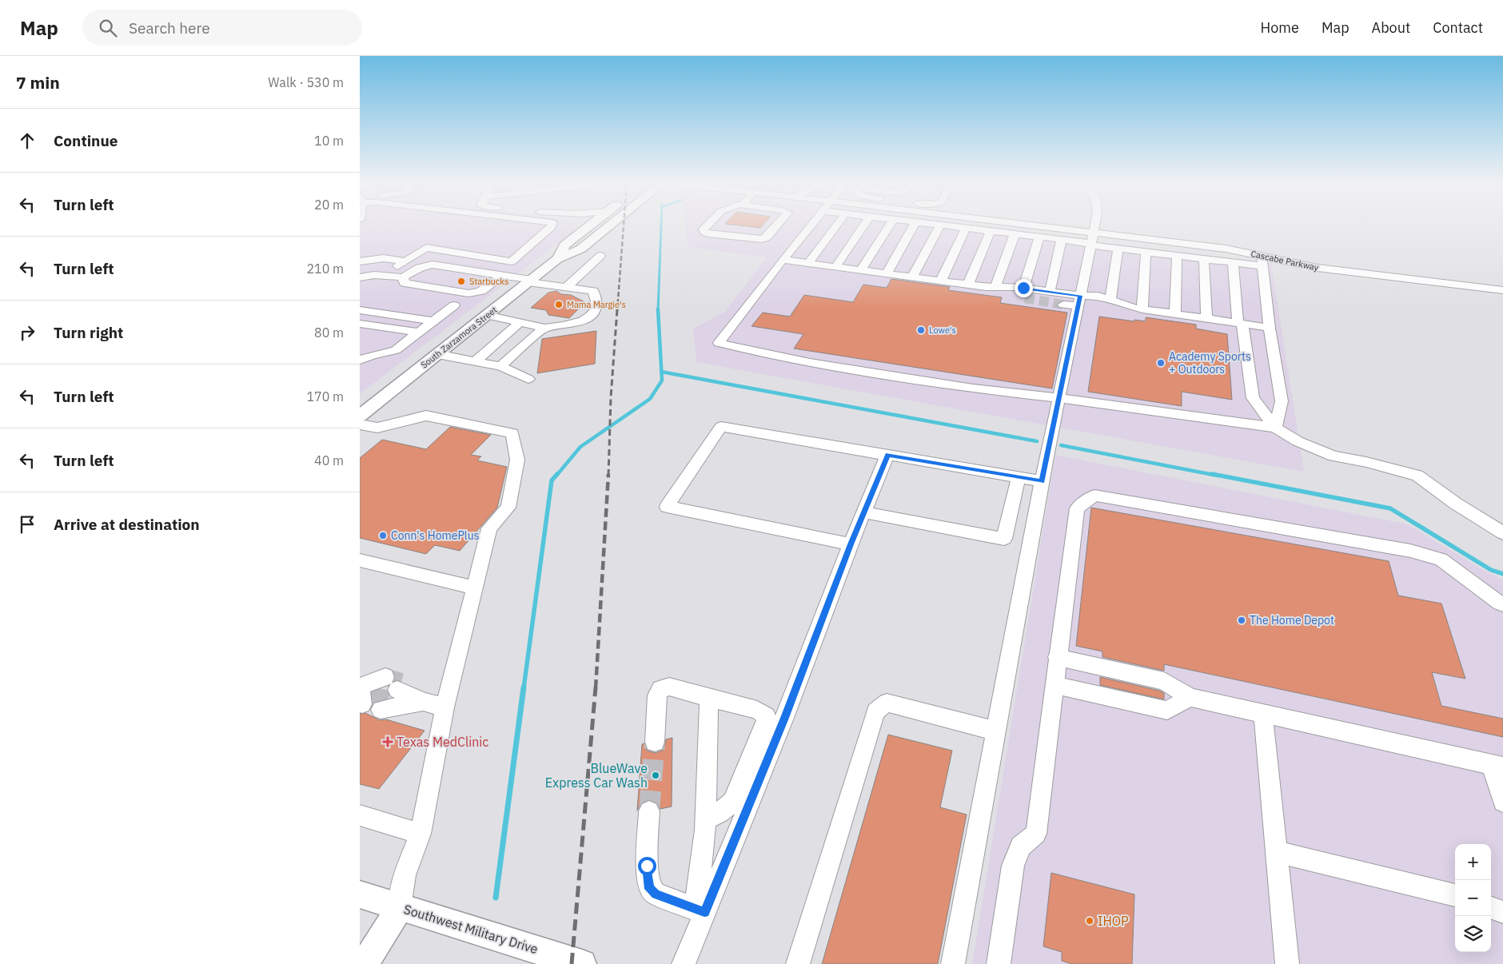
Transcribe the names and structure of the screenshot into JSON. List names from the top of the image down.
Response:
{
  "streets": {
    "main road": ["South Zarzamora Street", "Southwest Military Drive"],
    "street": ["Cascabe Parkway"]
  },
  "places": {
    "other": [
      "Starbucks",
      "Mama Margie's",
      "Lowe's",
      "Academy Sports + Outdoors",
      "Conn's HomePlus",
      "The Home Depot",
      "BlueWave Express Car Wash",
      "IHOP"
    ],
    "health": ["Texas MedClinic"]
  },
  "page": {
    "header": "Map",
    "search": "Search here",
    "nav": [
      "Home",
      "Map",
      "About",
      "Contact"
    ],
    "heading": ["7 min", "Walk · 530 m"],
    "list": [
      ["Continue", "10 m"],
      ["Turn left", "20 m"],
      ["Turn left", "210 m"],
      ["Turn right", "80 m"],
      ["Turn left", "170 m"],
      ["Turn left", "40 m"],
      "Arrive at destination"
    ],
    "map_buttons": ["+", "−"]
  }
}
